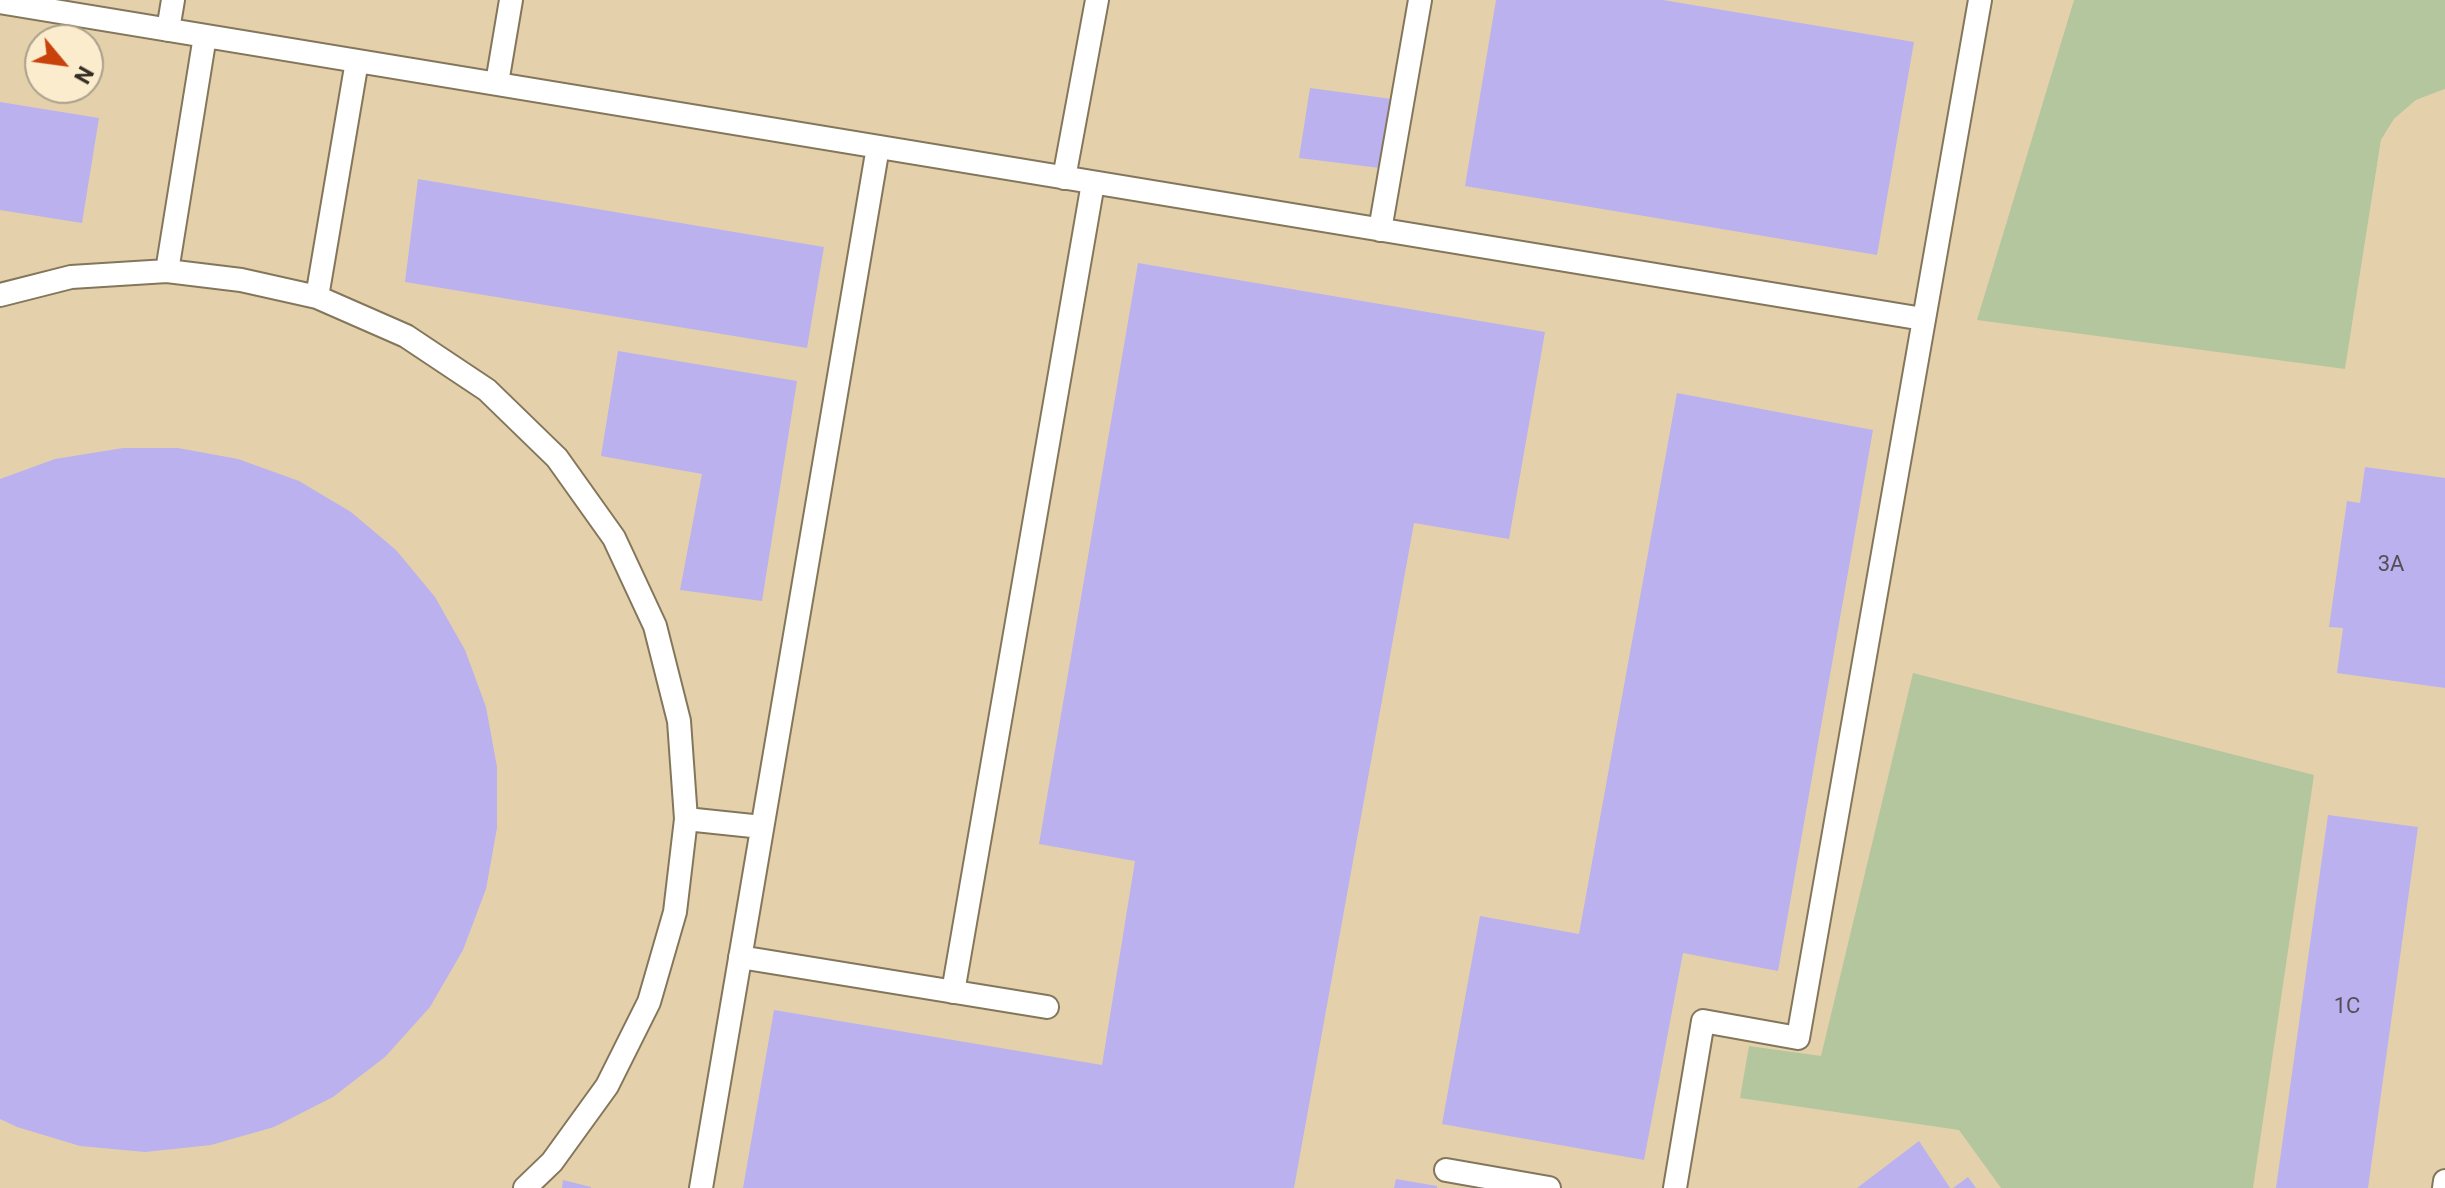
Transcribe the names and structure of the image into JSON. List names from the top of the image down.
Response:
{
  "house_numbers": ["3A", "1C"],
  "north": "bottom right"
}
